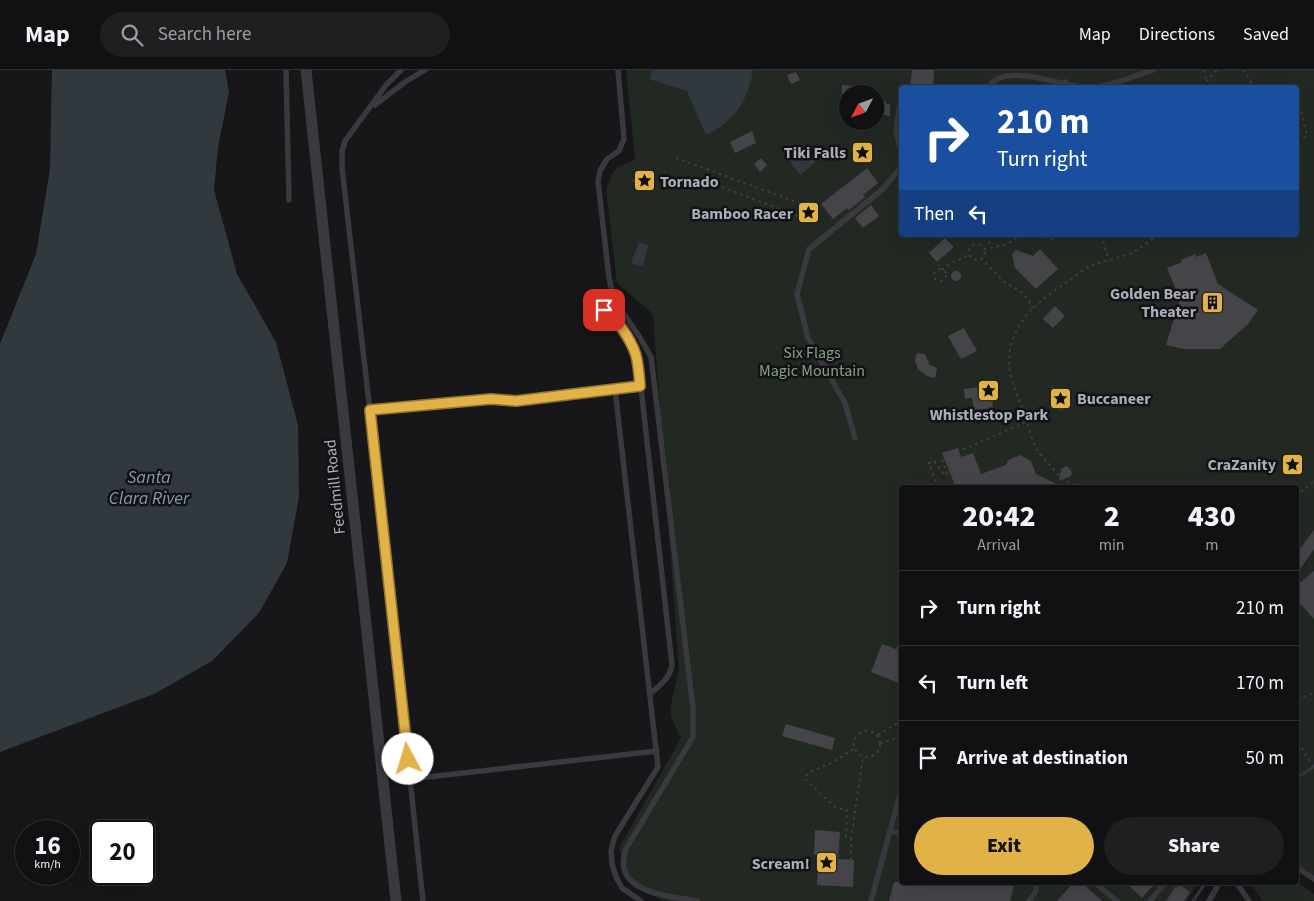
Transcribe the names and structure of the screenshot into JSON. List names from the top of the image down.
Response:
{
  "streets": {
    "street": ["Feedmill Road"]
  },
  "water": ["Santa Clara River"],
  "parks": ["Six Flags Magic Mountain"],
  "places": {
    "place": [
      "Tiki Falls",
      "Tornado",
      "Bamboo Racer",
      "Whistlestop Park",
      "Buccaneer",
      "CraZanity",
      "Scream!"
    ],
    "building": ["Golden Bear Theater"]
  },
  "north": "bottom left",
  "page": {
    "header": "Map",
    "search": "Search here",
    "nav": ["Map", "Directions", "Saved"],
    "turn": ["210 m", "Turn right"],
    "then": "Then",
    "eta": [
      "20:42",
      "Arrival",
      "2",
      "min",
      "430",
      "m"
    ],
    "list": [
      {
        "name": "Turn right",
        "value": "210 m"
      },
      {
        "name": "Turn left",
        "value": "170 m"
      },
      {
        "name": "Arrive at destination",
        "value": "50 m"
      }
    ],
    "buttons": ["Exit", "Share"],
    "speed": "16 km/h",
    "limit": "20"
  }
}
